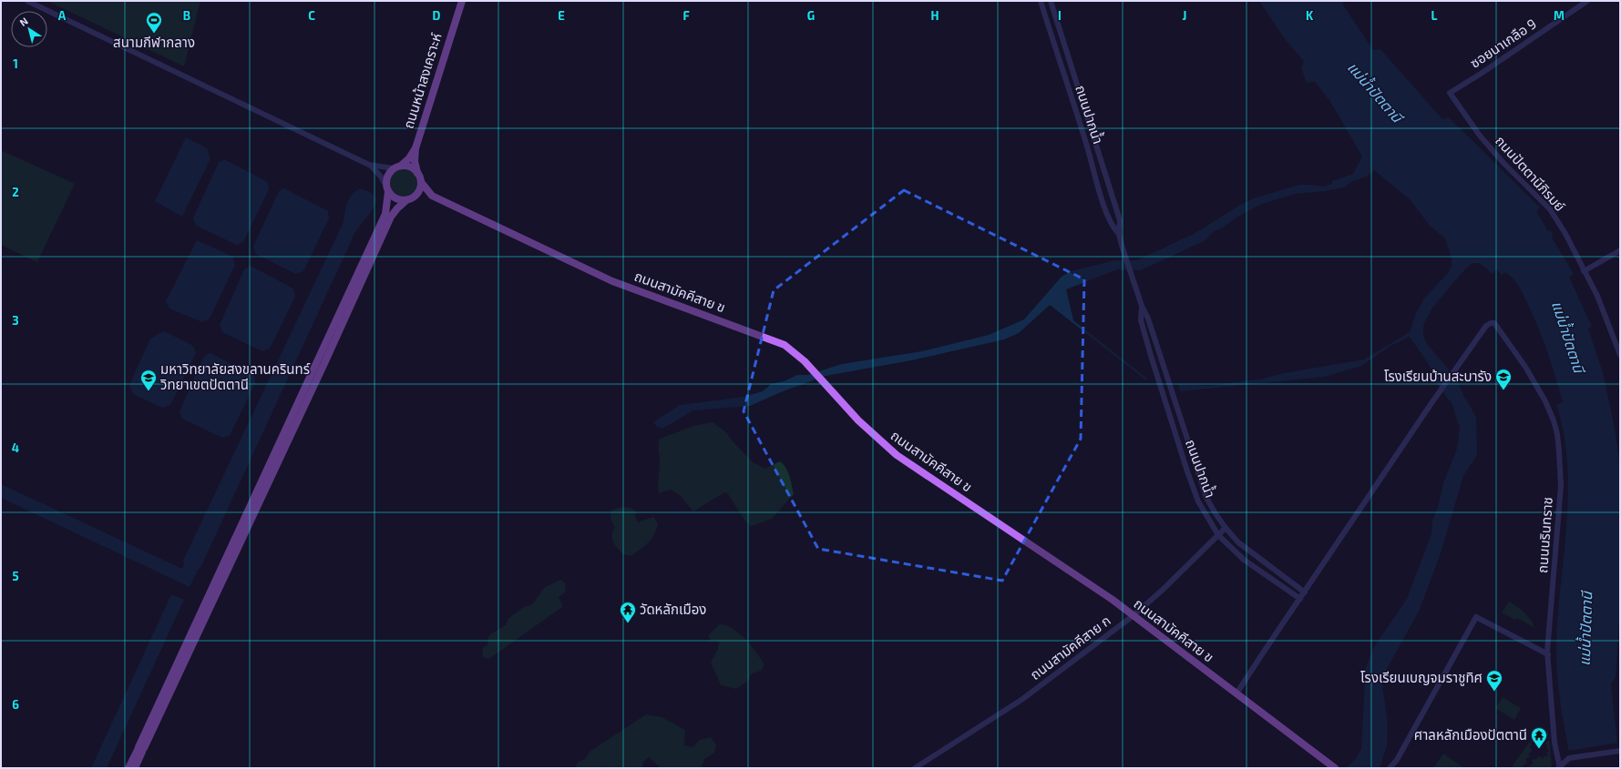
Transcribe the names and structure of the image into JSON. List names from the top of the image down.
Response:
{
  "streets": {
    "main road": ["ถนนหน้าสงเคราะห์", "ถนนสามัคคีสาย ข"],
    "street": [
      "ซอยนาเกลือ 9",
      "ถนนปากน้ำ",
      "ถนนปัตตานีภิรมย์",
      "ถนนนรินทราช",
      "ถนนสามัคคีสาย ก"
    ]
  },
  "crossings": [
    ["ซอยนาเกลือ 9", "ถนนปัตตานีภิรมย์"],
    ["ถนนหน้าสงเคราะห์", "ถนนสามัคคีสาย ข"],
    ["ถนนปากน้ำ", "ถนนนรินทราช"],
    ["ถนนปากน้ำ", "ถนนสามัคคีสาย ก"],
    ["ถนนสามัคคีสาย ข", "ถนนสามัคคีสาย ก"]
  ],
  "water": ["แม่น้ำปัตตานี"],
  "places": {
    "sports": ["สนามกีฬากลาง"],
    "school or university": ["โรงเรียนบ้านสะบารัง", "มหาวิทยาลัยสงขลานครินทร์ วิทยาเขตปัตตานี", "โรงเรียนเบญจมราชูทิศ"],
    "temple": ["วัดหลักเมือง", "ศาลหลักเมืองปัตตานี"]
  },
  "north": "top left",
  "grid": {
    "columns": [
      "A",
      "B",
      "C",
      "D",
      "E",
      "F",
      "G",
      "H",
      "I",
      "J",
      "K",
      "L",
      "M"
    ],
    "rows": [
      "1",
      "2",
      "3",
      "4",
      "5",
      "6"
    ]
  }
}
